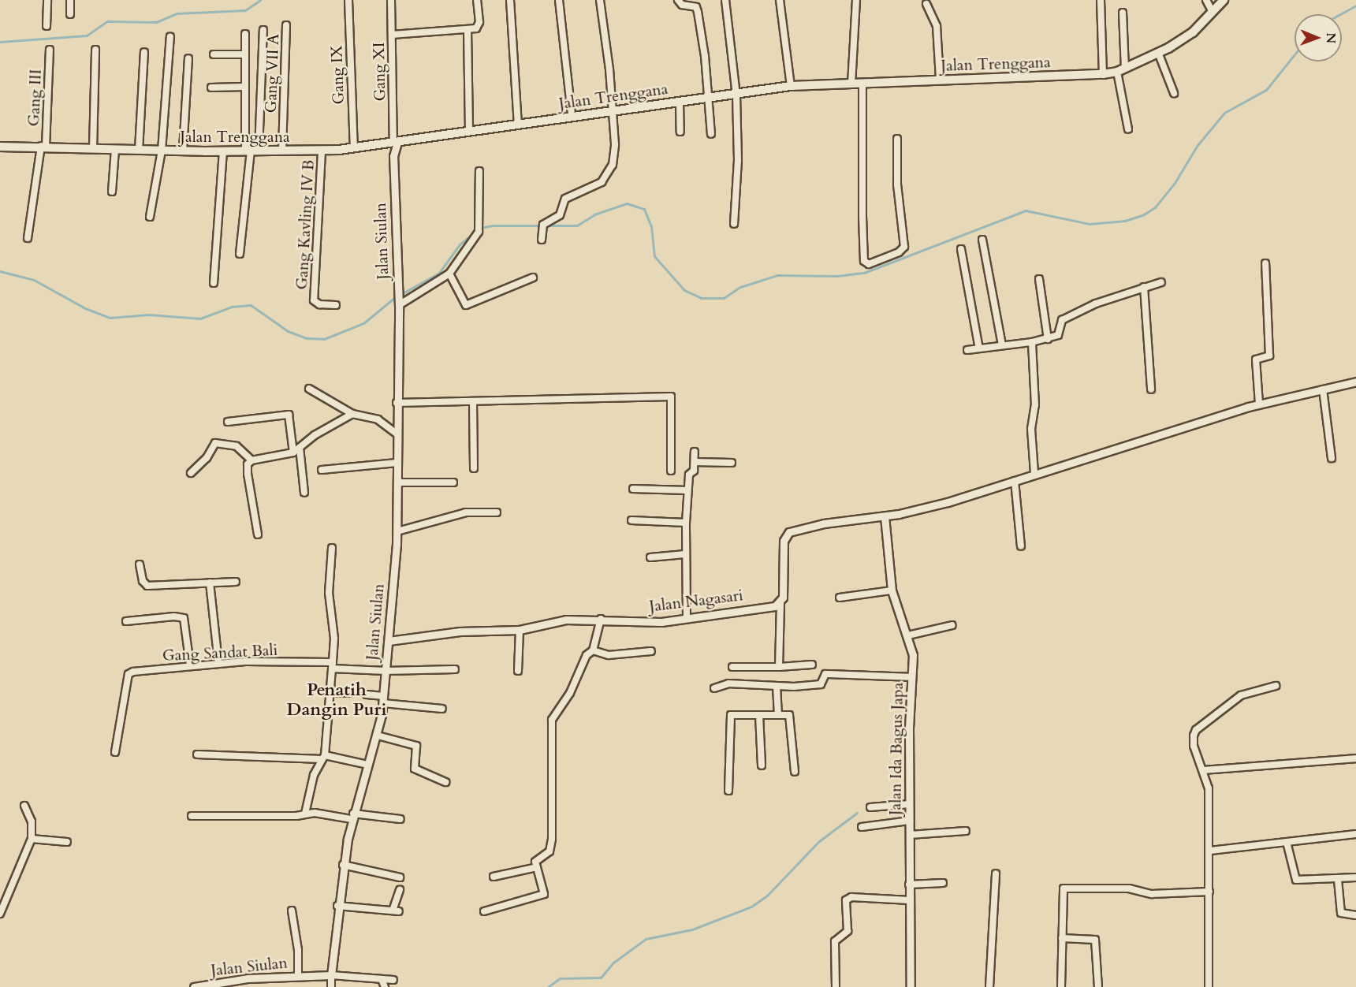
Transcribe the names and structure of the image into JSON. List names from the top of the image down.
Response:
{
  "streets": {
    "main road": ["Jalan Trenggana"],
    "street": [
      "Gang XI",
      "Gang VII A",
      "Gang IX",
      "Gang III",
      "Gang Kavling IV B",
      "Jalan Siulan",
      "Jalan Nagasari",
      "Gang Sandat Bali",
      "Jalan Ida Bagus Japa"
    ]
  },
  "crossings": [
    ["Jalan Trenggana", "Gang XI"],
    ["Jalan Trenggana", "Gang VII A"],
    ["Jalan Trenggana", "Gang IX"],
    ["Jalan Trenggana", "Gang III"],
    ["Jalan Trenggana", "Gang Kavling IV B"],
    ["Jalan Trenggana", "Jalan Siulan"],
    ["Gang XI", "Jalan Siulan"],
    ["Jalan Siulan", "Jalan Nagasari"],
    ["Jalan Siulan", "Gang Sandat Bali"]
  ],
  "districts": ["Penatih Dangin Puri"],
  "north": "right"
}
